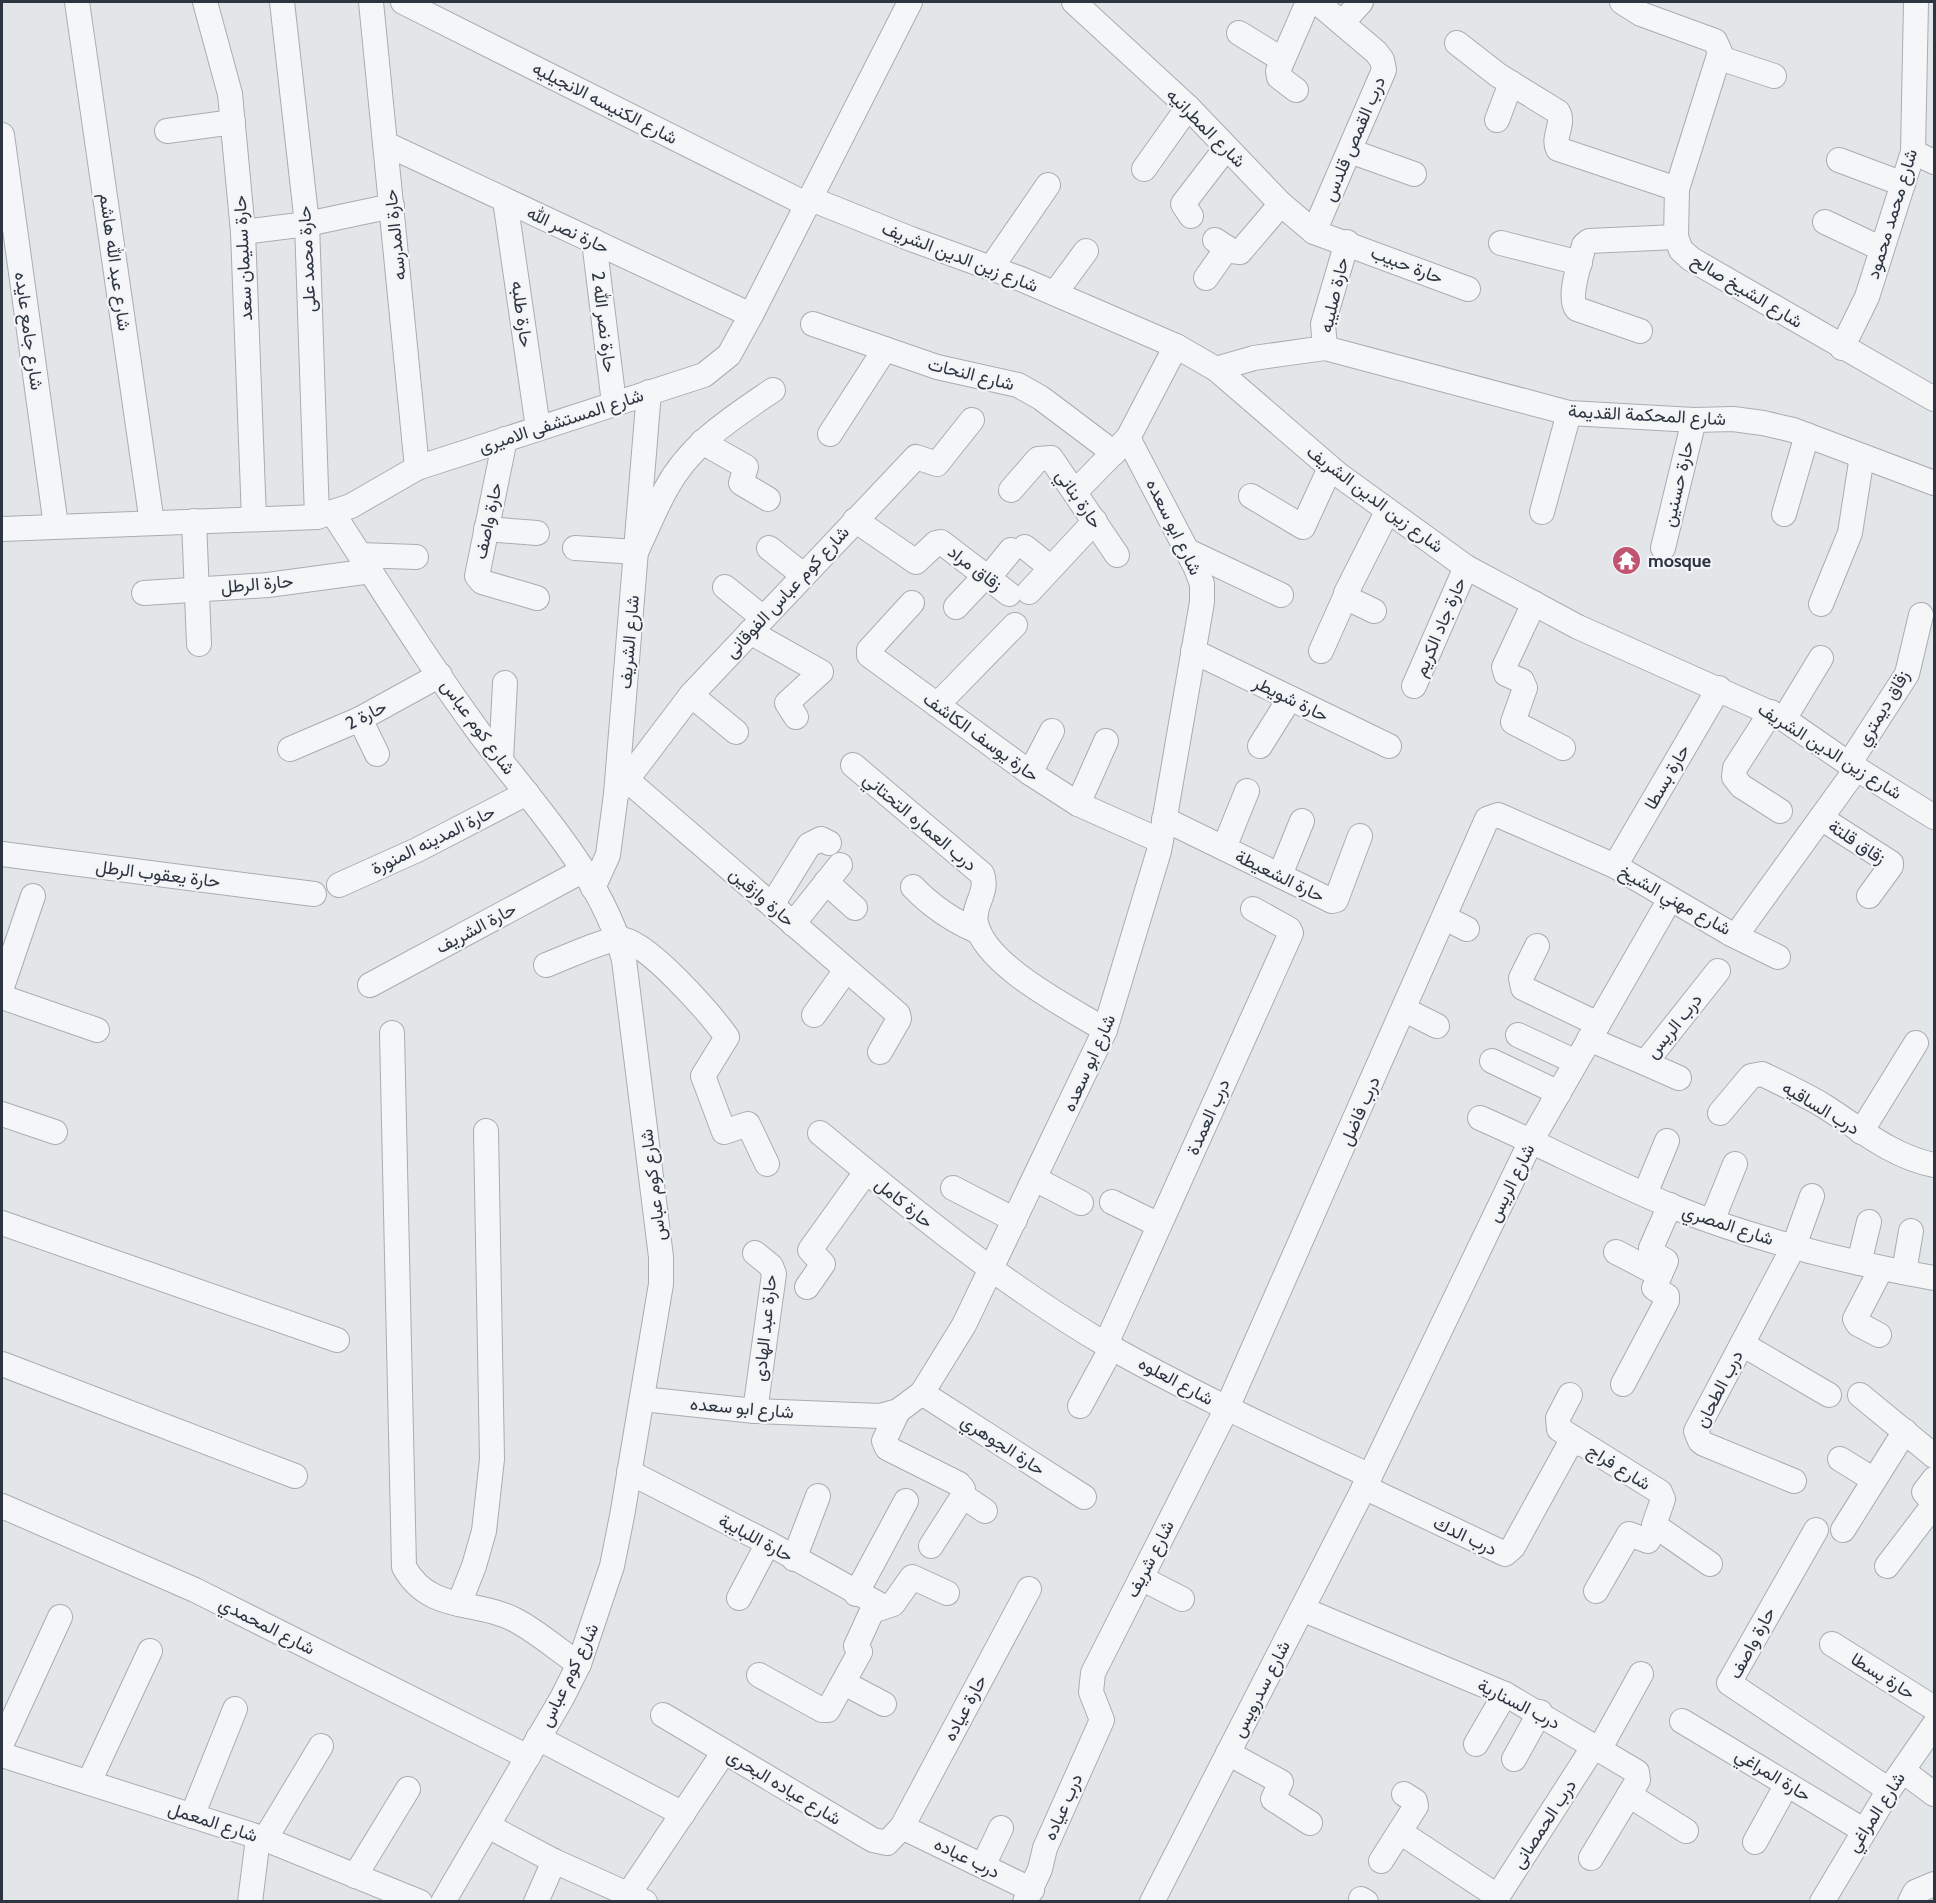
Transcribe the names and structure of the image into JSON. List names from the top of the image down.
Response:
{
  "streets": {
    "street": [
      "شارع الكنيسه الانجيليه",
      "شارع المطرانيه",
      "درب القمص قلدس",
      "شارع محمد محمود",
      "حارة نصر الله",
      "حارة المدرسه",
      "شارع زين الدين الشريف",
      "حارة سليمان سعد",
      "حارة محمد على",
      "شارع عبد الله هاشم",
      "حارة حبيب",
      "شارع الشيخ صالح",
      "حارة صليبه",
      "حارة طلبه",
      "حارة نصر الله 2",
      "شارع جامع عايده",
      "شارع النحات",
      "شارع المحكمة القديمة",
      "شارع المستشفى الاميرى",
      "حارة حسنين",
      "حارة بناني",
      "حارة واصف",
      "شارع ابو سعده",
      "زقاق مراد",
      "حارة الرطل",
      "شارع كوم عباس الفوقانى",
      "حارة جاد الكريم",
      "شارع الشريف",
      "حارة شويطر",
      "زقاق ديمتري",
      "حارة 2",
      "شارع كوم عباس",
      "حارة يوسف الكاشف",
      "حارة بسطا",
      "درب العماره التحتاني",
      "حارة المدينه المنورة",
      "زقاق قلتة",
      "حارة يعقوب الرطل",
      "حارة الشعيطة",
      "حارة وازقين",
      "شارع مهني الشيخ",
      "حارة الشريف",
      "درب الريس",
      "درب الساقيه",
      "درب فاضل",
      "درب العمدة",
      "شارع الريس",
      "حارة كامل",
      "شارع المصري",
      "حارة عبد الهادى",
      "شارع العلوه",
      "درب الطحان",
      "حارة الجوهري",
      "شارع فراج",
      "درب الدك",
      "حارة اللبايبة",
      "شارع شريف",
      "شارع المحمدي",
      "شارع سدرويس",
      "درب السنارية",
      "حارة عياده",
      "حارة المراغي",
      "شارع عياده البحرى",
      "درب عياده",
      "شارع المراغي",
      "شارع المعمل",
      "درب الحمصانى",
      "درب عباده"
    ]
  },
  "crossings": [
    ["شارع الكنيسه الانجيليه", "شارع زين الدين الشريف"],
    ["شارع الكنيسه الانجيليه", "شارع المستشفى الاميرى"],
    ["شارع المطرانيه", "درب القمص قلدس"],
    ["شارع المطرانيه", "حارة حبيب"],
    ["شارع المطرانيه", "حارة صليبه"],
    ["شارع محمد محمود", "شارع الشيخ صالح"],
    ["حارة نصر الله", "حارة المدرسه"],
    ["حارة نصر الله", "حارة طلبه"],
    ["حارة نصر الله", "حارة نصر الله 2"],
    ["حارة نصر الله", "شارع المستشفى الاميرى"],
    ["حارة المدرسه", "شارع المستشفى الاميرى"],
    ["شارع زين الدين الشريف", "شارع المحكمة القديمة"],
    ["شارع زين الدين الشريف", "شارع المستشفى الاميرى"],
    ["شارع زين الدين الشريف", "حارة جاد الكريم"],
    ["شارع زين الدين الشريف", "زقاق ديمتري"],
    ["شارع زين الدين الشريف", "حارة بسطا"],
    ["شارع زين الدين الشريف", "شارع مهني الشيخ"],
    ["حارة سليمان سعد", "شارع المستشفى الاميرى"],
    ["حارة محمد على", "شارع المستشفى الاميرى"],
    ["حارة محمد على", "شارع كوم عباس"],
    ["شارع عبد الله هاشم", "شارع المستشفى الاميرى"],
    ["حارة حبيب", "حارة صليبه"],
    ["حارة صليبه", "شارع المحكمة القديمة"],
    ["حارة طلبه", "شارع المستشفى الاميرى"],
    ["حارة نصر الله 2", "شارع المستشفى الاميرى"],
    ["شارع جامع عايده", "شارع المستشفى الاميرى"],
    ["شارع النحات", "شارع ابو سعده"],
    ["شارع المحكمة القديمة", "حارة حسنين"],
    ["شارع المستشفى الاميرى", "حارة واصف"],
    ["شارع المستشفى الاميرى", "شارع الشريف"],
    ["شارع المستشفى الاميرى", "شارع كوم عباس"],
    ["حارة واصف", "شارع المراغي"],
    ["شارع ابو سعده", "حارة شويطر"],
    ["شارع ابو سعده", "شارع كوم عباس"],
    ["شارع ابو سعده", "حارة يوسف الكاشف"],
    ["شارع ابو سعده", "حارة الشعيطة"],
    ["شارع ابو سعده", "حارة كامل"],
    ["شارع ابو سعده", "حارة عبد الهادى"],
    ["شارع ابو سعده", "شارع العلوه"],
    ["شارع ابو سعده", "حارة الجوهري"],
    ["زقاق مراد", "شارع كوم عباس الفوقانى"],
    ["حارة الرطل", "شارع كوم عباس"],
    ["شارع كوم عباس الفوقانى", "شارع الشريف"],
    ["شارع كوم عباس الفوقانى", "حارة وازقين"],
    ["شارع الشريف", "شارع كوم عباس"],
    ["شارع الشريف", "حارة وازقين"],
    ["شارع الشريف", "حارة الشريف"],
    ["زقاق ديمتري", "شارع مهني الشيخ"],
    ["حارة 2", "شارع كوم عباس"],
    ["شارع كوم عباس", "حارة المدينه المنورة"],
    ["شارع كوم عباس", "حارة الشريف"],
    ["شارع كوم عباس", "حارة اللبايبة"],
    ["شارع كوم عباس", "شارع المحمدي"],
    ["حارة يوسف الكاشف", "حارة الشعيطة"],
    ["حارة بسطا", "شارع مهني الشيخ"],
    ["زقاق قلتة", "شارع مهني الشيخ"],
    ["شارع مهني الشيخ", "درب فاضل"],
    ["شارع مهني الشيخ", "شارع الريس"],
    ["درب الريس", "شارع الريس"],
    ["درب فاضل", "شارع العلوه"],
    ["درب فاضل", "شارع شريف"],
    ["درب العمدة", "شارع العلوه"],
    ["شارع الريس", "شارع المصري"],
    ["شارع الريس", "شارع العلوه"],
    ["شارع الريس", "درب الدك"],
    ["شارع الريس", "شارع سدرويس"],
    ["حارة كامل", "شارع العلوه"],
    ["شارع المصري", "درب الطحان"],
    ["شارع العلوه", "درب الدك"],
    ["شارع العلوه", "شارع شريف"],
    ["شارع العلوه", "شارع سدرويس"],
    ["شارع فراج", "درب الدك"],
    ["درب الدك", "شارع سدرويس"],
    ["شارع شريف", "درب عياده"],
    ["شارع سدرويس", "درب السنارية"],
    ["درب السنارية", "درب الحمصانى"],
    ["حارة عياده", "شارع عياده البحرى"],
    ["حارة عياده", "درب عباده"],
    ["حارة المراغي", "شارع المراغي"],
    ["شارع عياده البحرى", "درب عباده"],
    ["درب عياده", "درب عباده"]
  ],
  "places": {
    "temple": ["mosque"]
  }
}
